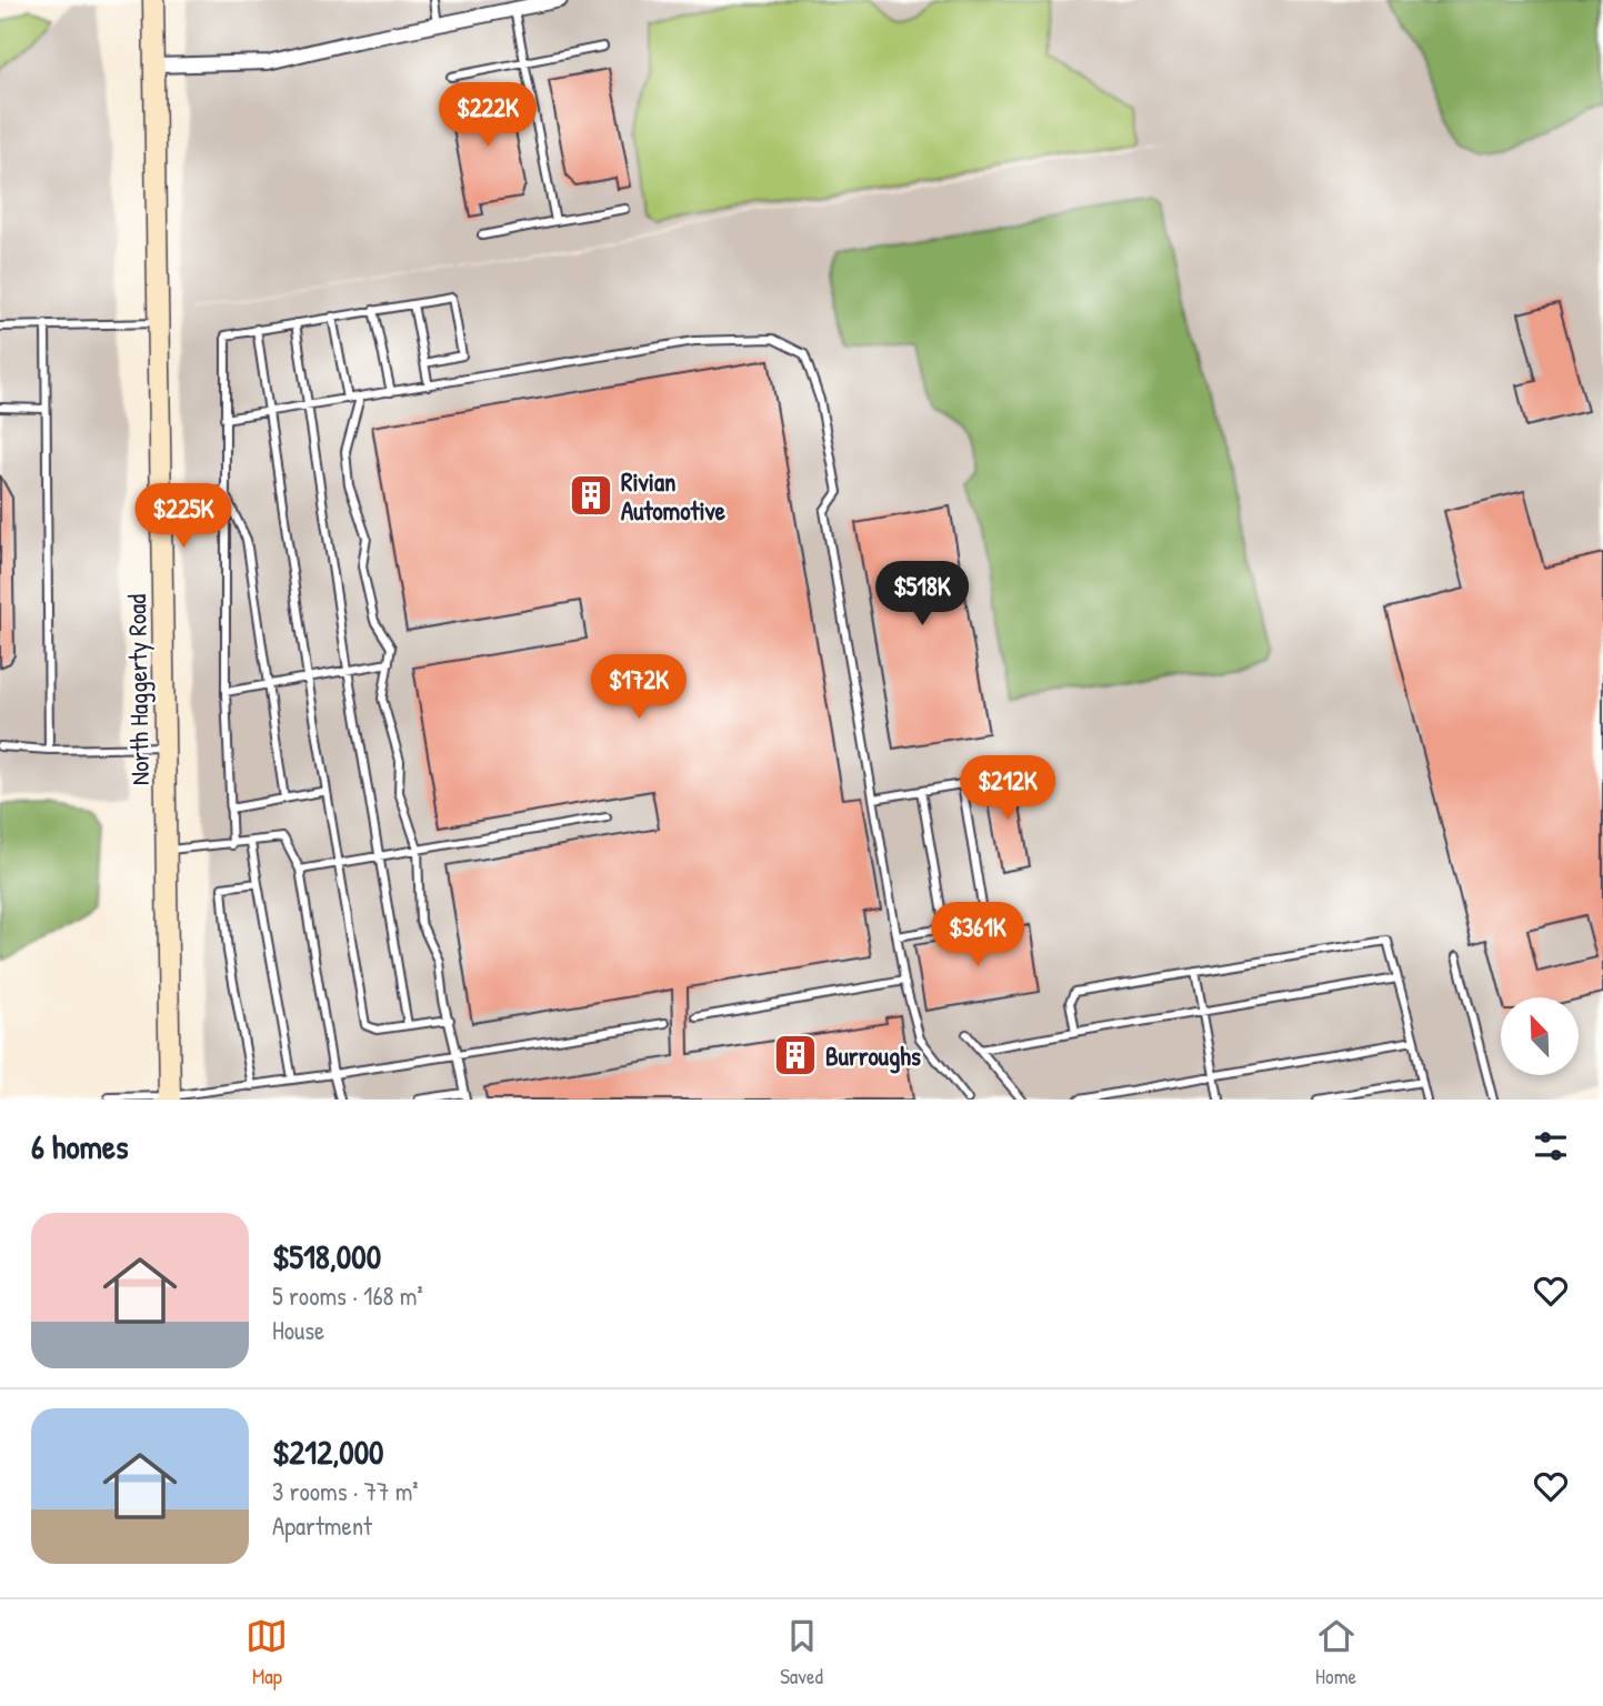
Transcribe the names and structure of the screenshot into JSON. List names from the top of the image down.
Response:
{
  "streets": {
    "street": ["North Haggerty Road"]
  },
  "places": {
    "building": ["Rivian Automotive", "Burroughs"]
  },
  "north": "top left",
  "page": {
    "price": [
      "$222K",
      "$225K",
      "$518K",
      "$172K",
      "$212K",
      "$361K"
    ],
    "heading": "6 homes",
    "list": [
      {
        "name": "$518,000",
        "note": "5 rooms · 168 m² · House"
      },
      {
        "name": "$212,000",
        "note": "3 rooms · 77 m² · Apartment"
      }
    ],
    "tabs": ["Map", "Saved", "Home"]
  }
}
